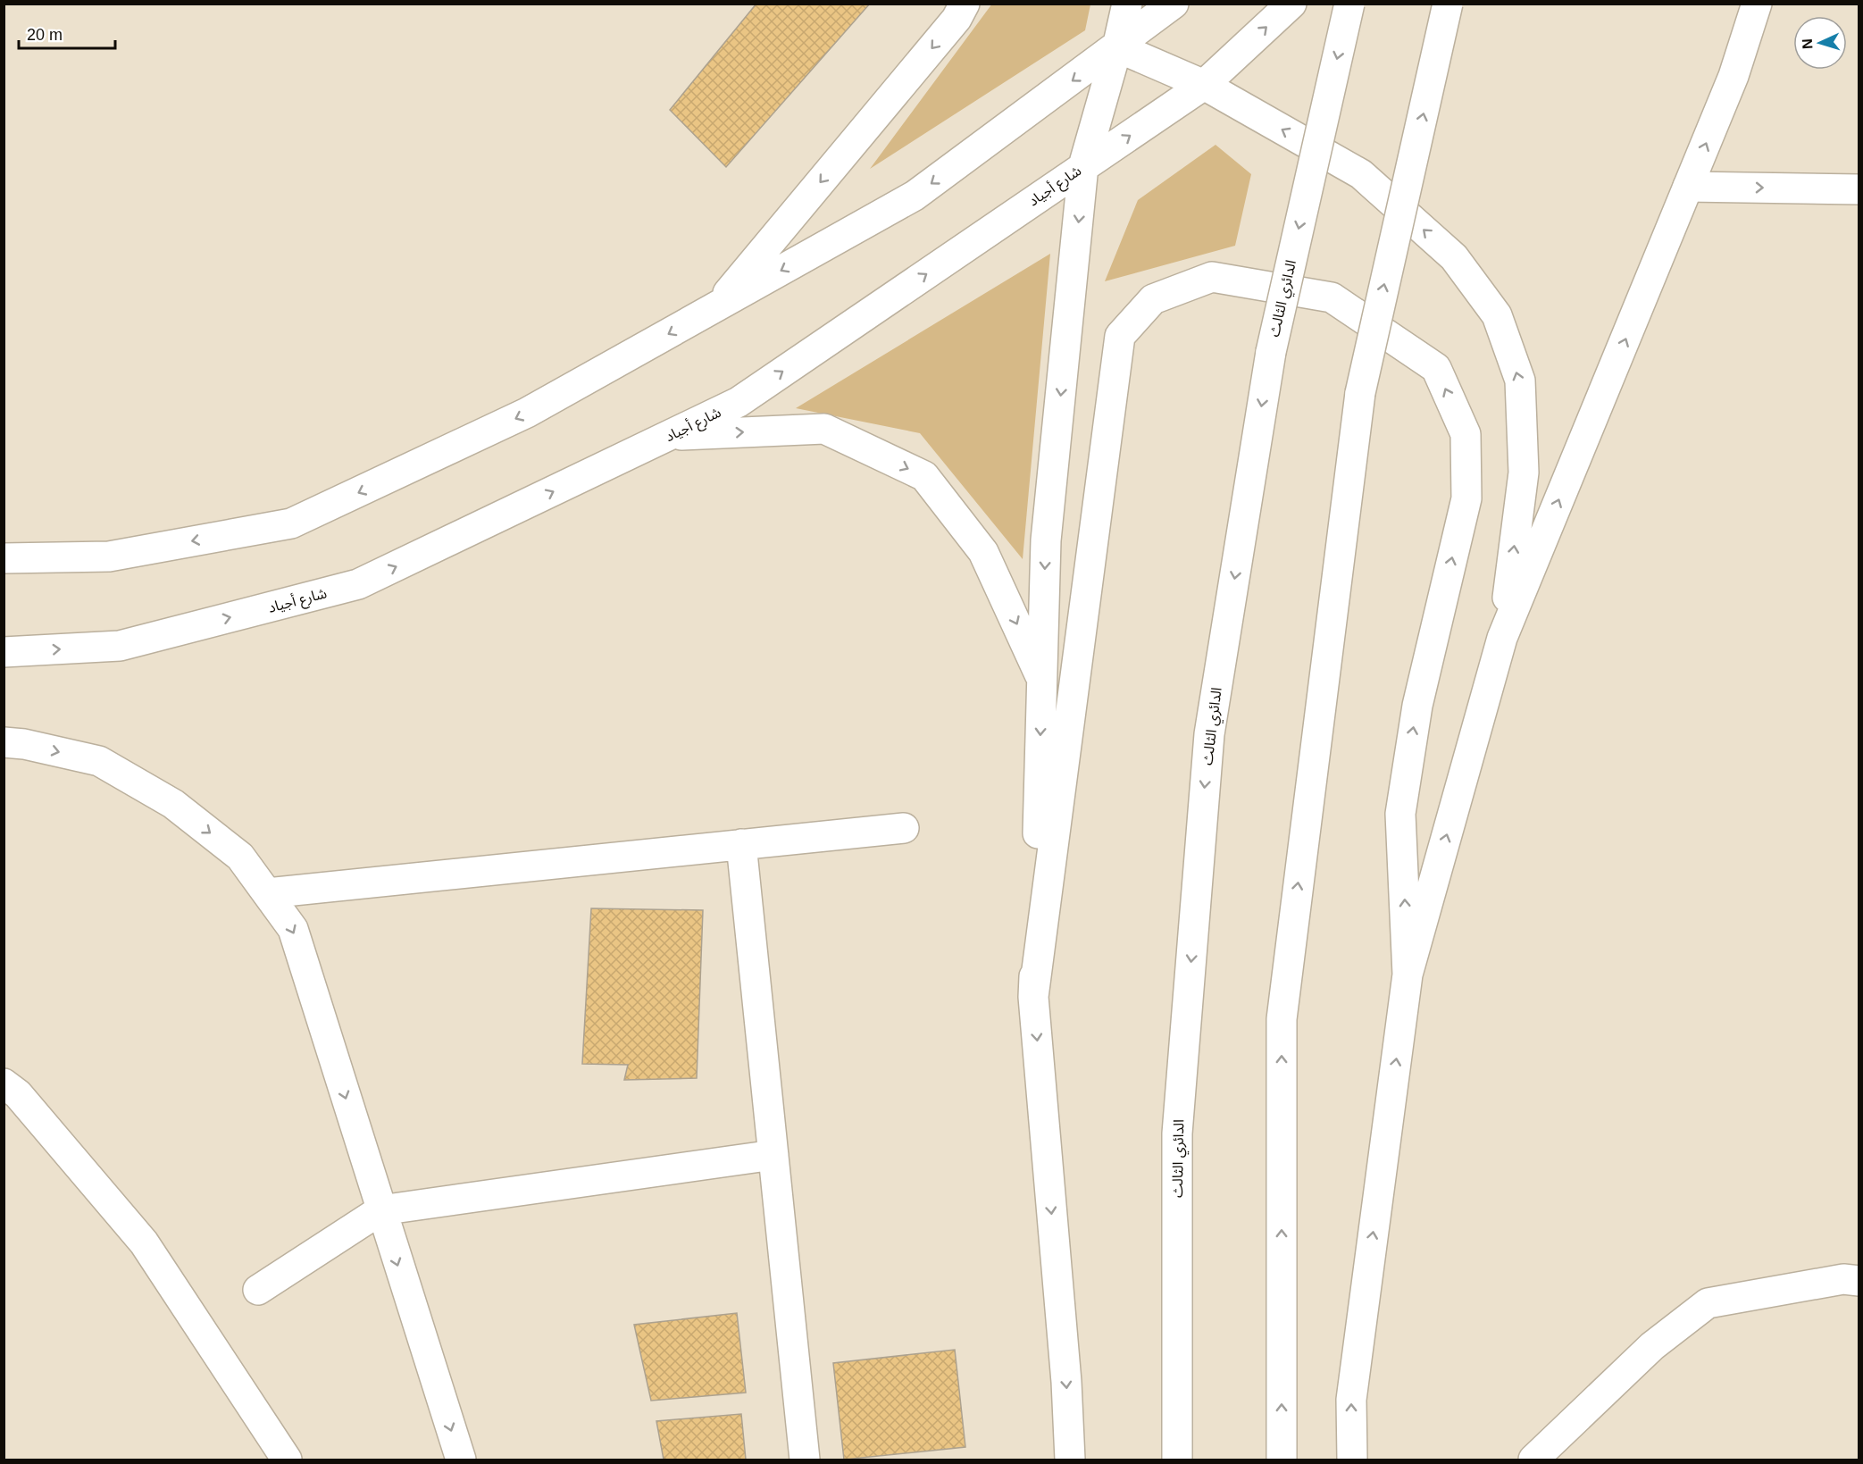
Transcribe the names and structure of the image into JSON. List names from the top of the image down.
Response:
{
  "streets": {
    "main road": ["شارع أجياد", "الدائري الثالث"]
  },
  "scale_bar": "20 m",
  "north": "left"
}
